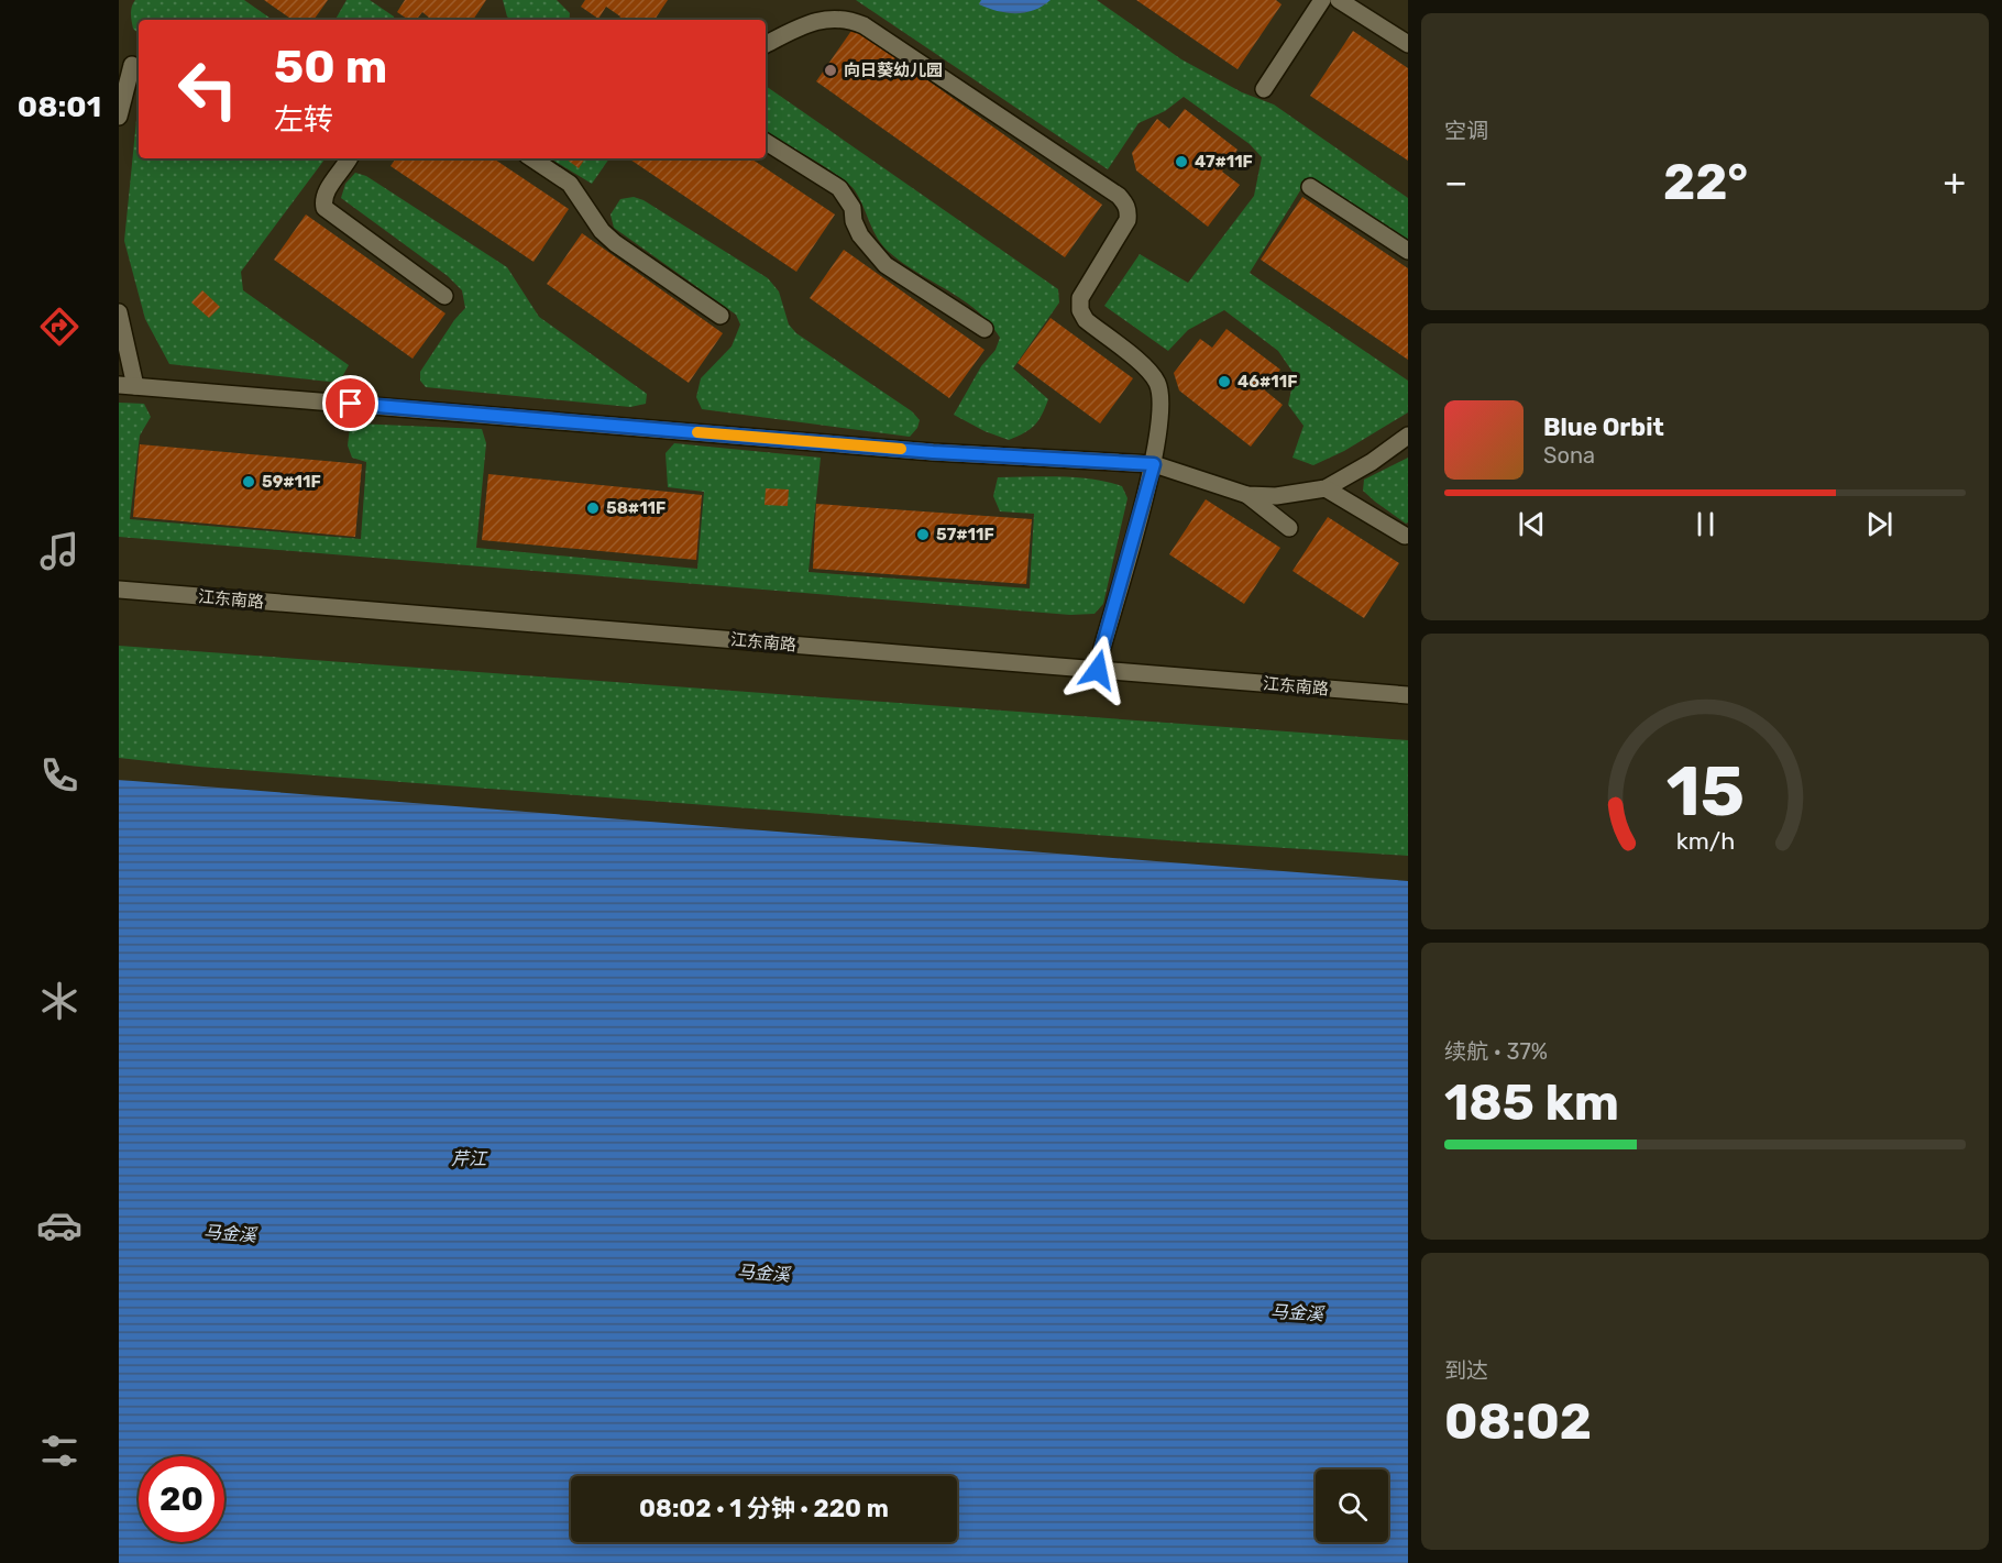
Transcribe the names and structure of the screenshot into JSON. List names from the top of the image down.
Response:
{
  "streets": {
    "street": ["江东南路"]
  },
  "water": ["芹江", "马金溪"],
  "places": [
    "向日葵幼儿园",
    "47#11F",
    "46#11F",
    "59#11F",
    "58#11F",
    "57#11F"
  ],
  "page": {
    "tabs": "08:01",
    "tile": [
      "空调",
      ["续航 · 37%", "185 km"],
      ["到达", "08:02"]
    ],
    "turn": ["50 m", "左转"],
    "heat": ["−", "22°", "+"],
    "song": ["Blue Orbit", "Sona"],
    "limit": "20",
    "trip": "08:02 · 1 分钟 · 220 m",
    "gauge": ["15", "km/h"]
  }
}
